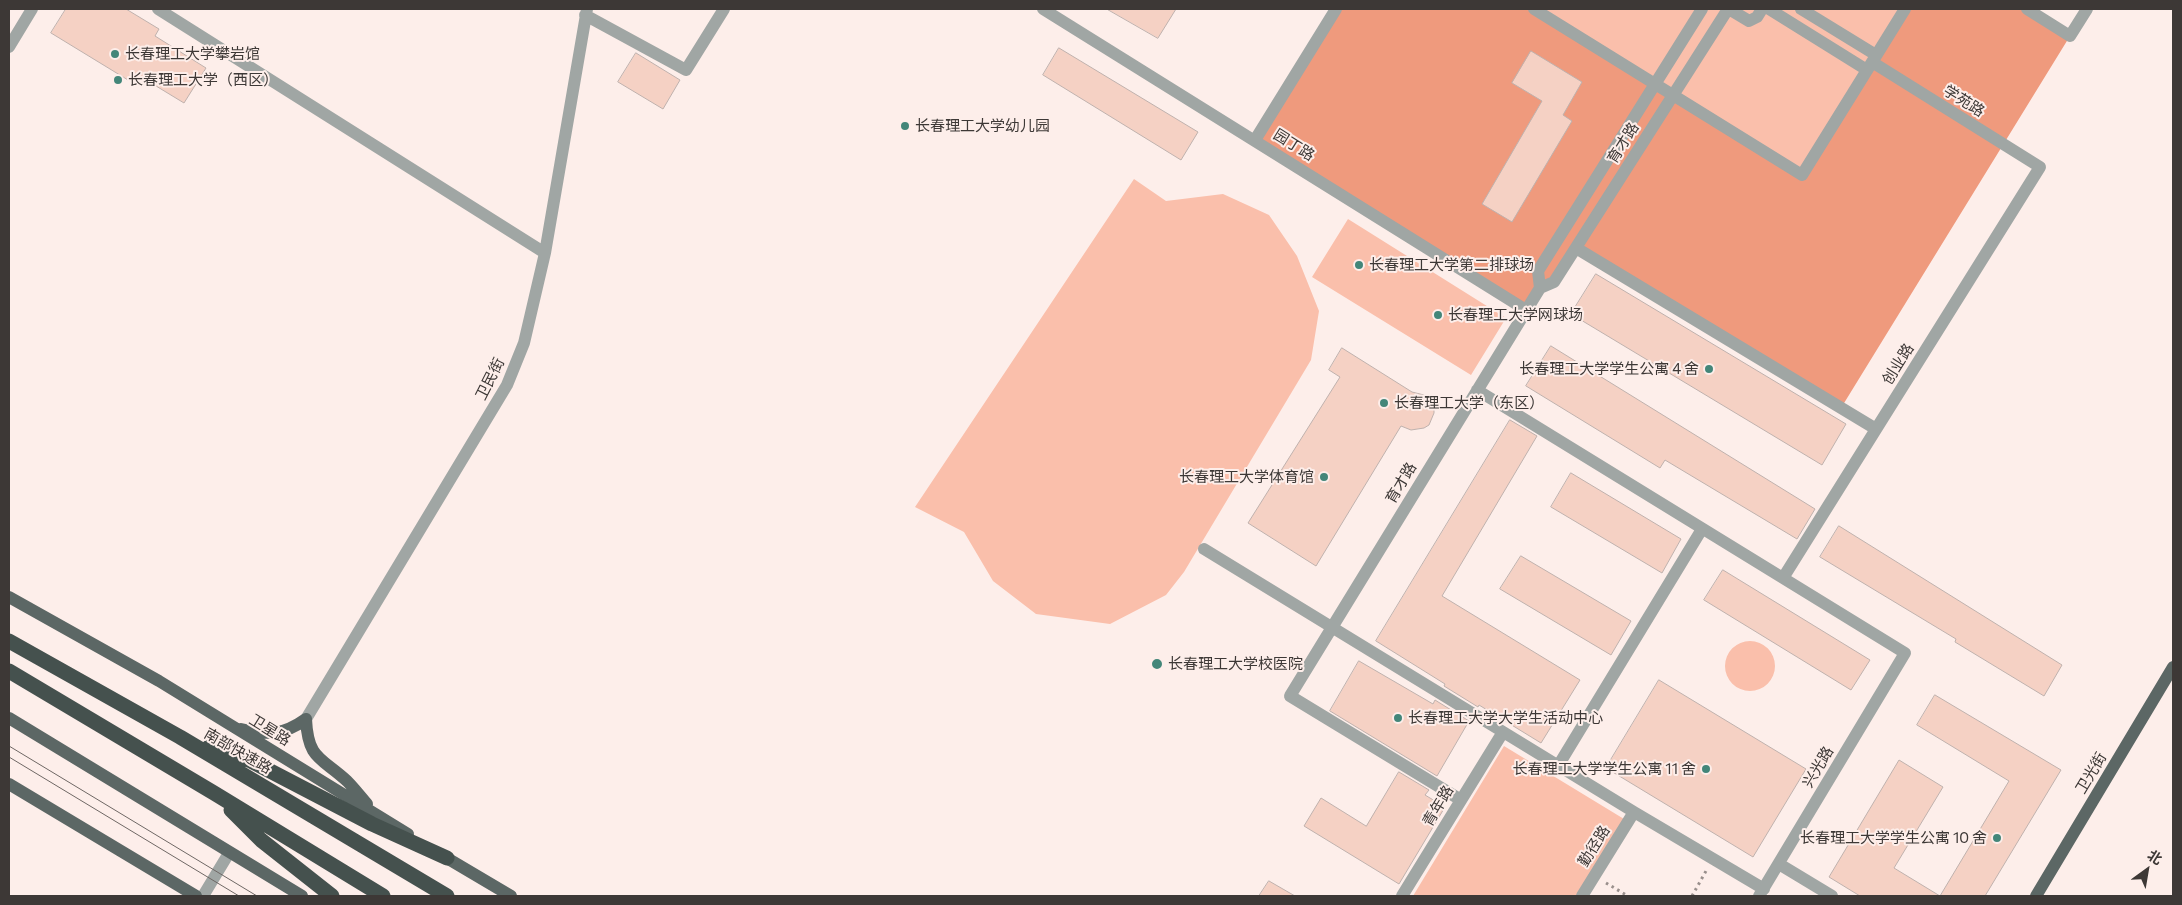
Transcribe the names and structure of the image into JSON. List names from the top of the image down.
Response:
{
  "streets": {
    "highway": ["南部快速路"],
    "main road": ["卫星路", "卫光街"],
    "street": [
      "学苑路",
      "育才路",
      "园丁路",
      "创业路",
      "卫民街",
      "兴光路",
      "青年路",
      "勤径路"
    ]
  },
  "crossings": [
    ["学苑路", "创业路"],
    ["育才路", "园丁路"],
    ["育才路", "青年路"],
    ["创业路", "兴光路"]
  ],
  "places": [
    "长春理工大学攀岩馆",
    "长春理工大学（西区）",
    "长春理工大学幼儿园",
    "长春理工大学第二排球场",
    "长春理工大学网球场",
    "长春理工大学学生公寓 4 舍",
    "长春理工大学（东区）",
    "长春理工大学体育馆",
    "长春理工大学校医院",
    "长春理工大学大学生活动中心",
    "长春理工大学学生公寓 11 舍",
    "长春理工大学学生公寓 10 舍"
  ],
  "north": "top right"
}
